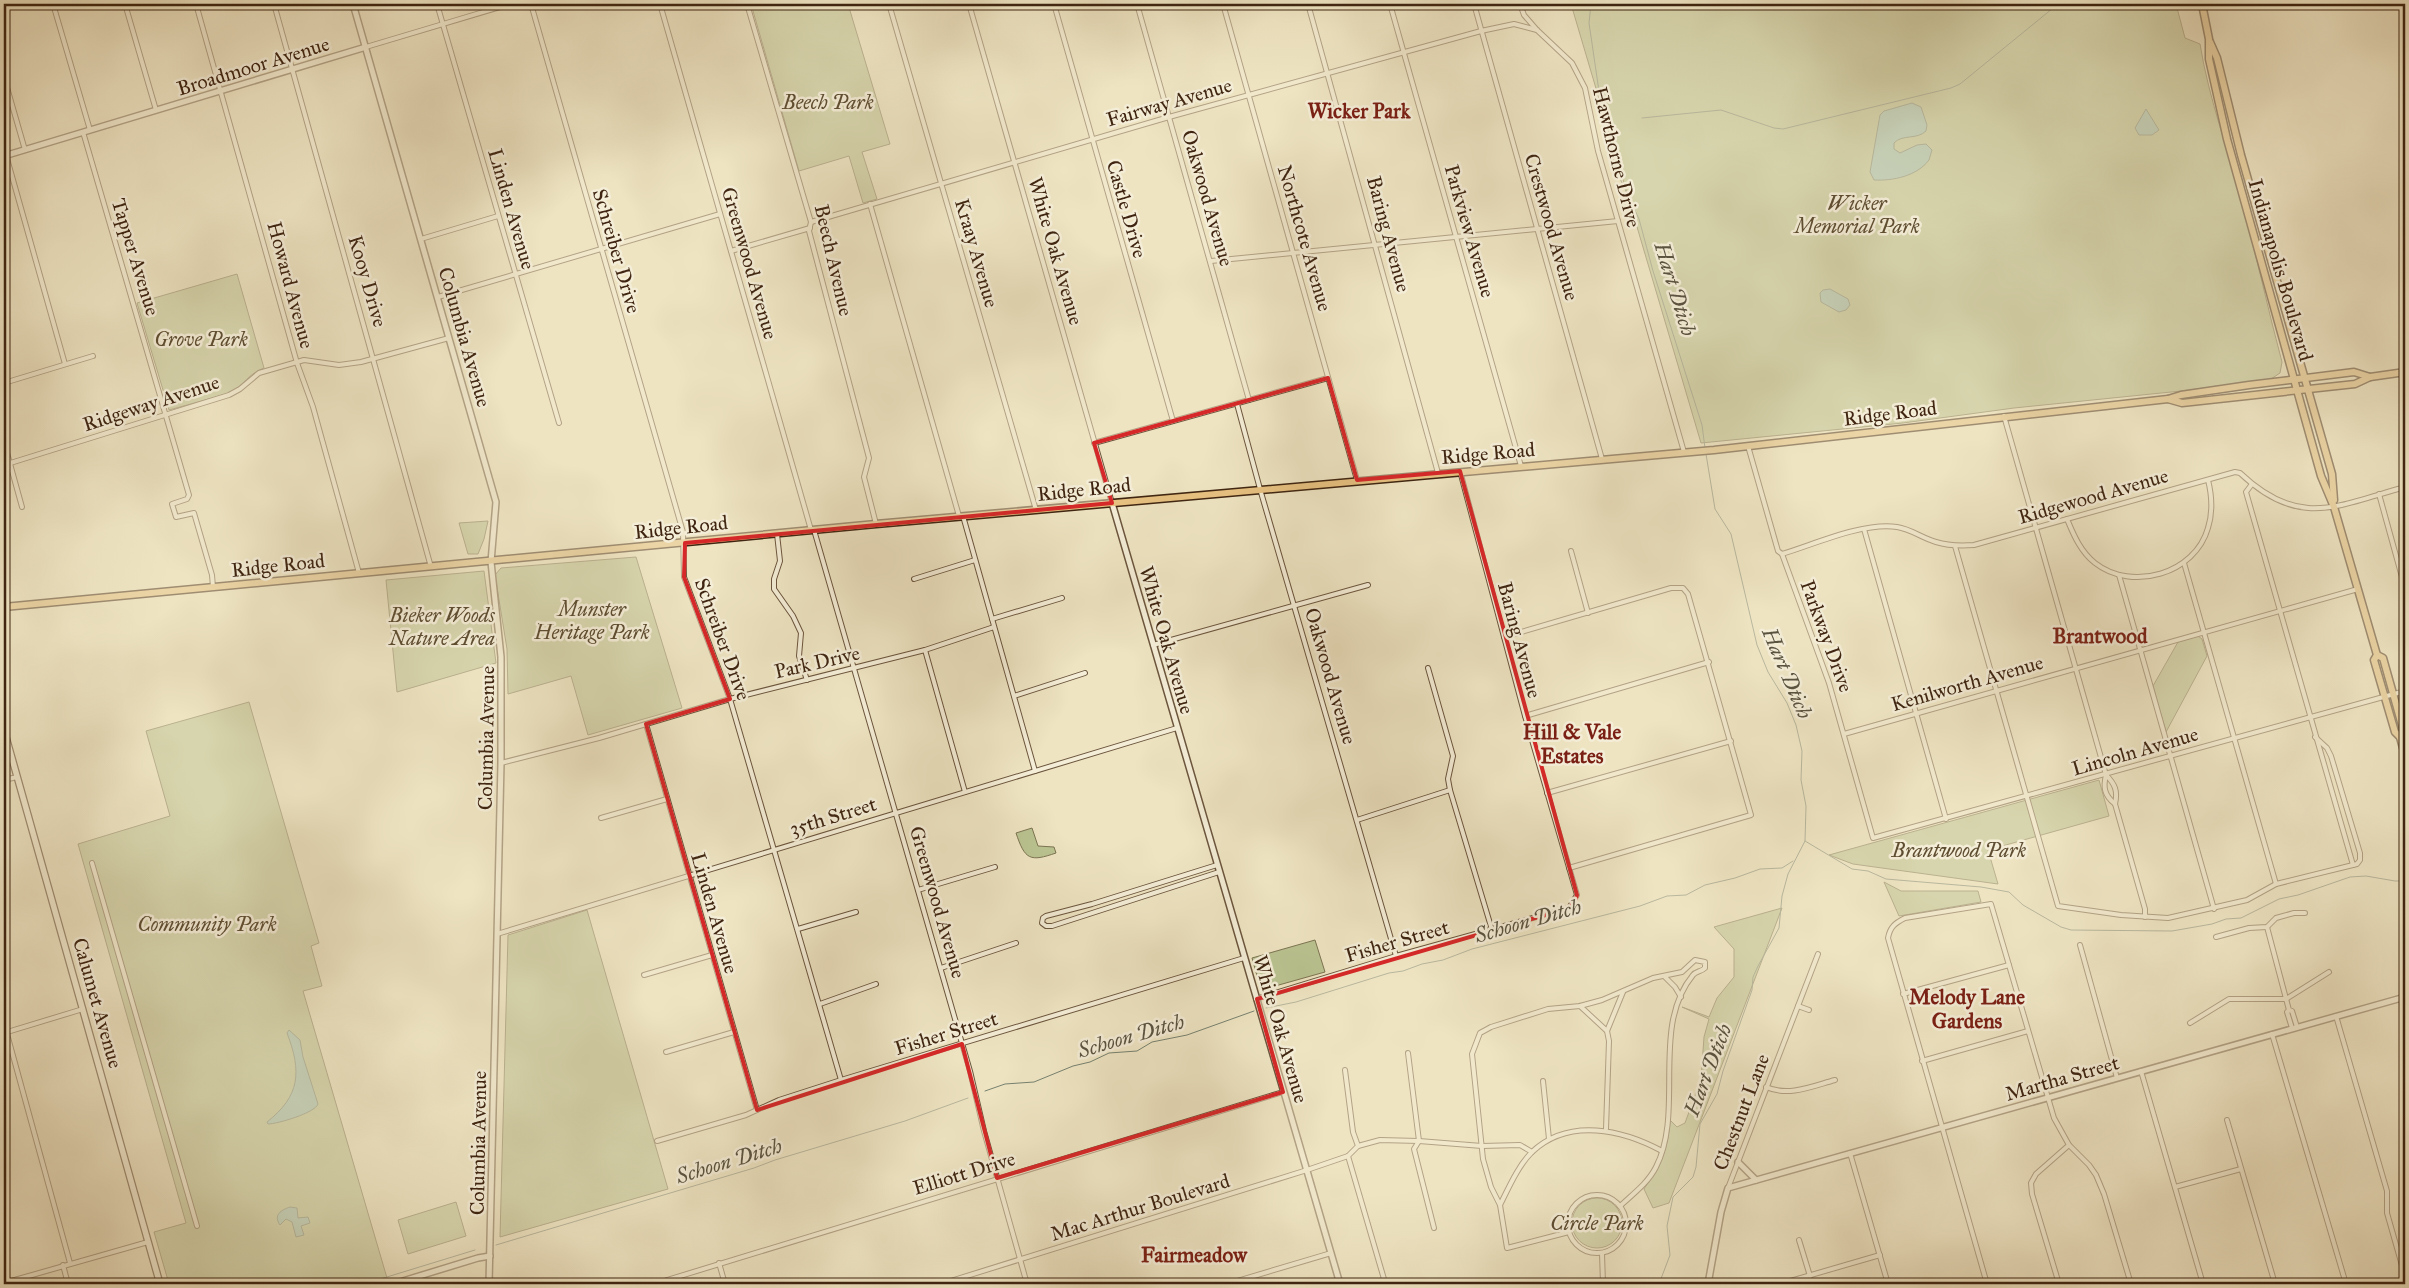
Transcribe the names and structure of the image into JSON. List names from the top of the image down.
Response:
{
  "streets": {
    "main road": ["Indianapolis Boulevard", "Ridge Road", "Calumet Avenue"],
    "street": [
      "Broadmoor Avenue",
      "Fairway Avenue",
      "Hawthorne Drive",
      "Oakwood Avenue",
      "Linden Avenue",
      "Castle Drive",
      "Crestwood Avenue",
      "Parkview Avenue",
      "Baring Avenue",
      "Northcote Avenue",
      "Schreiber Drive",
      "White Oak Avenue",
      "Kraay Avenue",
      "Tapper Avenue",
      "Beech Avenue",
      "Greenwood Avenue",
      "Kooy Drive",
      "Howard Avenue",
      "Columbia Avenue",
      "Ridgeway Avenue",
      "Ridgewood Avenue",
      "Parkway Drive",
      "Park Drive",
      "Kenilworth Avenue",
      "Lincoln Avenue",
      "35th Street",
      "Fisher Street",
      "Martha Street",
      "Chestnut Lane",
      "Elliott Drive",
      "Mac Arthur Boulevard"
    ]
  },
  "crossings": [
    ["Broadmoor Avenue", "Linden Avenue"],
    ["Broadmoor Avenue", "Tapper Avenue"],
    ["Broadmoor Avenue", "Kooy Drive"],
    ["Broadmoor Avenue", "Howard Avenue"],
    ["Broadmoor Avenue", "Columbia Avenue"],
    ["Fairway Avenue", "Hawthorne Drive"],
    ["Fairway Avenue", "Oakwood Avenue"],
    ["Fairway Avenue", "Castle Drive"],
    ["Fairway Avenue", "Crestwood Avenue"],
    ["Fairway Avenue", "Parkview Avenue"],
    ["Fairway Avenue", "Baring Avenue"],
    ["Fairway Avenue", "Northcote Avenue"],
    ["Fairway Avenue", "White Oak Avenue"],
    ["Fairway Avenue", "Kraay Avenue"],
    ["Fairway Avenue", "Beech Avenue"],
    ["Hawthorne Drive", "Ridge Road"],
    ["Oakwood Avenue", "Ridge Road"],
    ["Oakwood Avenue", "Fisher Street"],
    ["Linden Avenue", "Park Drive"],
    ["Linden Avenue", "35th Street"],
    ["Linden Avenue", "Fisher Street"],
    ["Crestwood Avenue", "Ridge Road"],
    ["Parkview Avenue", "Ridge Road"],
    ["Baring Avenue", "Ridge Road"],
    ["Baring Avenue", "Fisher Street"],
    ["Northcote Avenue", "Ridge Road"],
    ["Schreiber Drive", "Ridge Road"],
    ["Schreiber Drive", "Park Drive"],
    ["Schreiber Drive", "35th Street"],
    ["Schreiber Drive", "Fisher Street"],
    ["White Oak Avenue", "Ridge Road"],
    ["White Oak Avenue", "35th Street"],
    ["White Oak Avenue", "Fisher Street"],
    ["White Oak Avenue", "Elliott Drive"],
    ["White Oak Avenue", "Mac Arthur Boulevard"],
    ["Kraay Avenue", "Ridge Road"],
    ["Tapper Avenue", "Ridgeway Avenue"],
    ["Tapper Avenue", "Ridge Road"],
    ["Beech Avenue", "Ridge Road"],
    ["Greenwood Avenue", "Ridge Road"],
    ["Greenwood Avenue", "Park Drive"],
    ["Greenwood Avenue", "35th Street"],
    ["Greenwood Avenue", "Fisher Street"],
    ["Greenwood Avenue", "Elliott Drive"],
    ["Greenwood Avenue", "Mac Arthur Boulevard"],
    ["Indianapolis Boulevard", "Ridge Road"],
    ["Indianapolis Boulevard", "Ridgewood Avenue"],
    ["Indianapolis Boulevard", "Kenilworth Avenue"],
    ["Indianapolis Boulevard", "Lincoln Avenue"],
    ["Kooy Drive", "Ridgeway Avenue"],
    ["Kooy Drive", "Ridge Road"],
    ["Howard Avenue", "Ridgeway Avenue"],
    ["Howard Avenue", "Ridge Road"],
    ["Columbia Avenue", "Ridgeway Avenue"],
    ["Columbia Avenue", "Ridge Road"],
    ["Columbia Avenue", "Park Drive"],
    ["Columbia Avenue", "35th Street"],
    ["Ridge Road", "Parkway Drive"],
    ["Ridgewood Avenue", "Parkway Drive"],
    ["Parkway Drive", "Kenilworth Avenue"],
    ["Parkway Drive", "Lincoln Avenue"],
    ["Martha Street", "Chestnut Lane"]
  ],
  "districts": [
    "Wicker Park",
    "Brantwood",
    "Hill & Vale Estates",
    "Melody Lane Gardens",
    "Fairmeadow"
  ],
  "water": ["Hart Dtich", "Schoon Ditch"],
  "parks": [
    "Beech Park",
    "Wicker Memorial Park",
    "Grove Park",
    "Munster Heritage Park",
    "Bieker Woods Nature Area",
    "Brantwood Park",
    "Community Park",
    "Circle Park"
  ]
}
